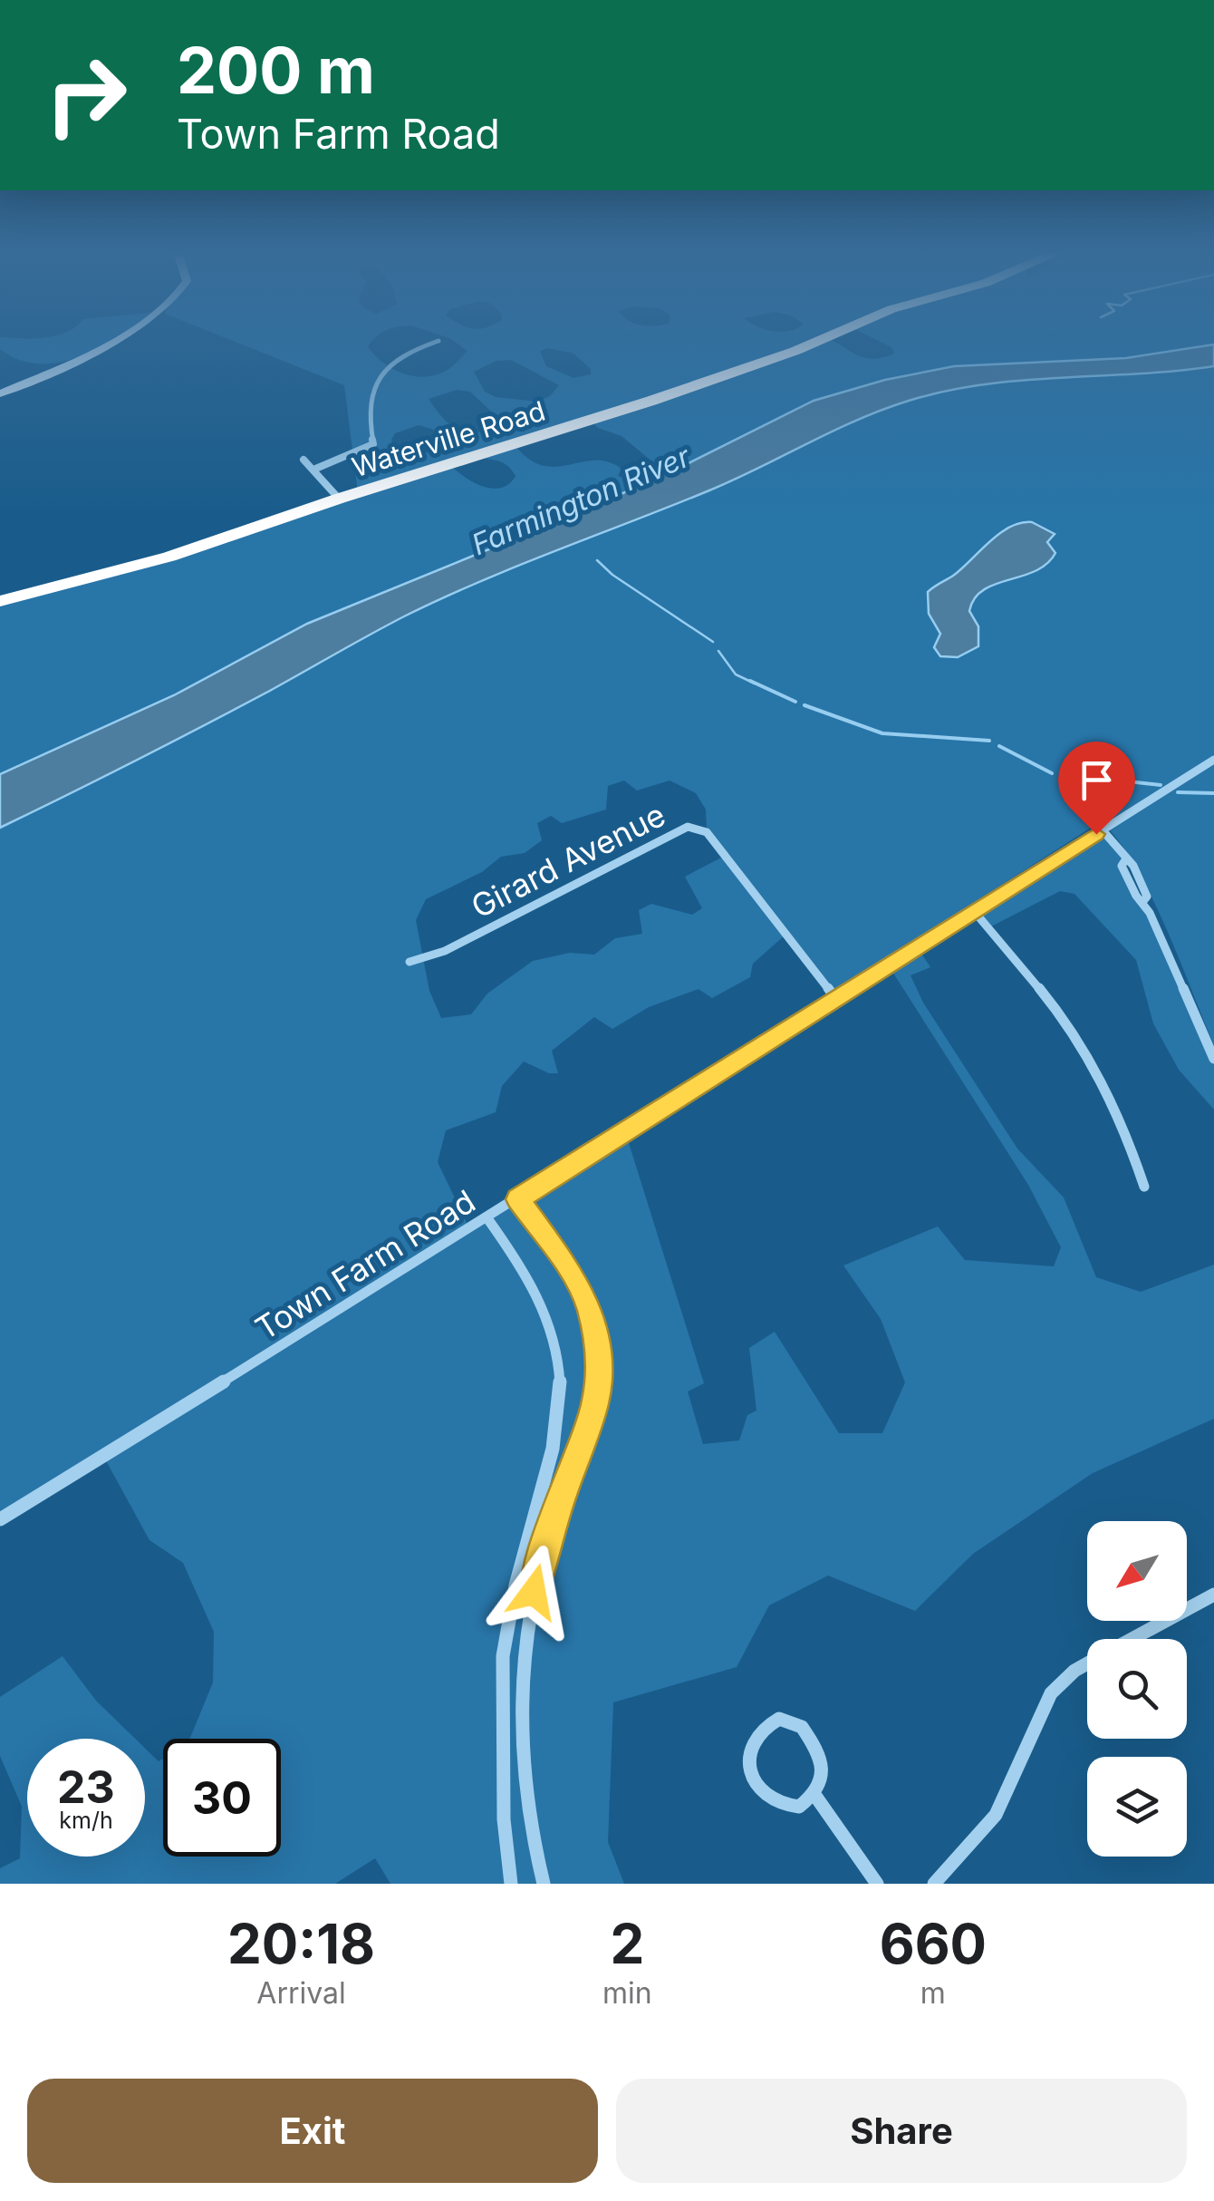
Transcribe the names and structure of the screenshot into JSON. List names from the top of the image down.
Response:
{
  "streets": {
    "highway": ["Waterville Road"],
    "street": ["Girard Avenue", "Town Farm Road"]
  },
  "crossings": [
    ["Girard Avenue", "Town Farm Road"]
  ],
  "water": ["Farmington River"],
  "north": "bottom left",
  "page": {
    "turn": ["200 m", "Town Farm Road"],
    "speed": "23 km/h",
    "limit": "30",
    "eta": [
      "20:18",
      "Arrival",
      "2",
      "min",
      "660",
      "m"
    ],
    "buttons": ["Exit", "Share"]
  }
}
